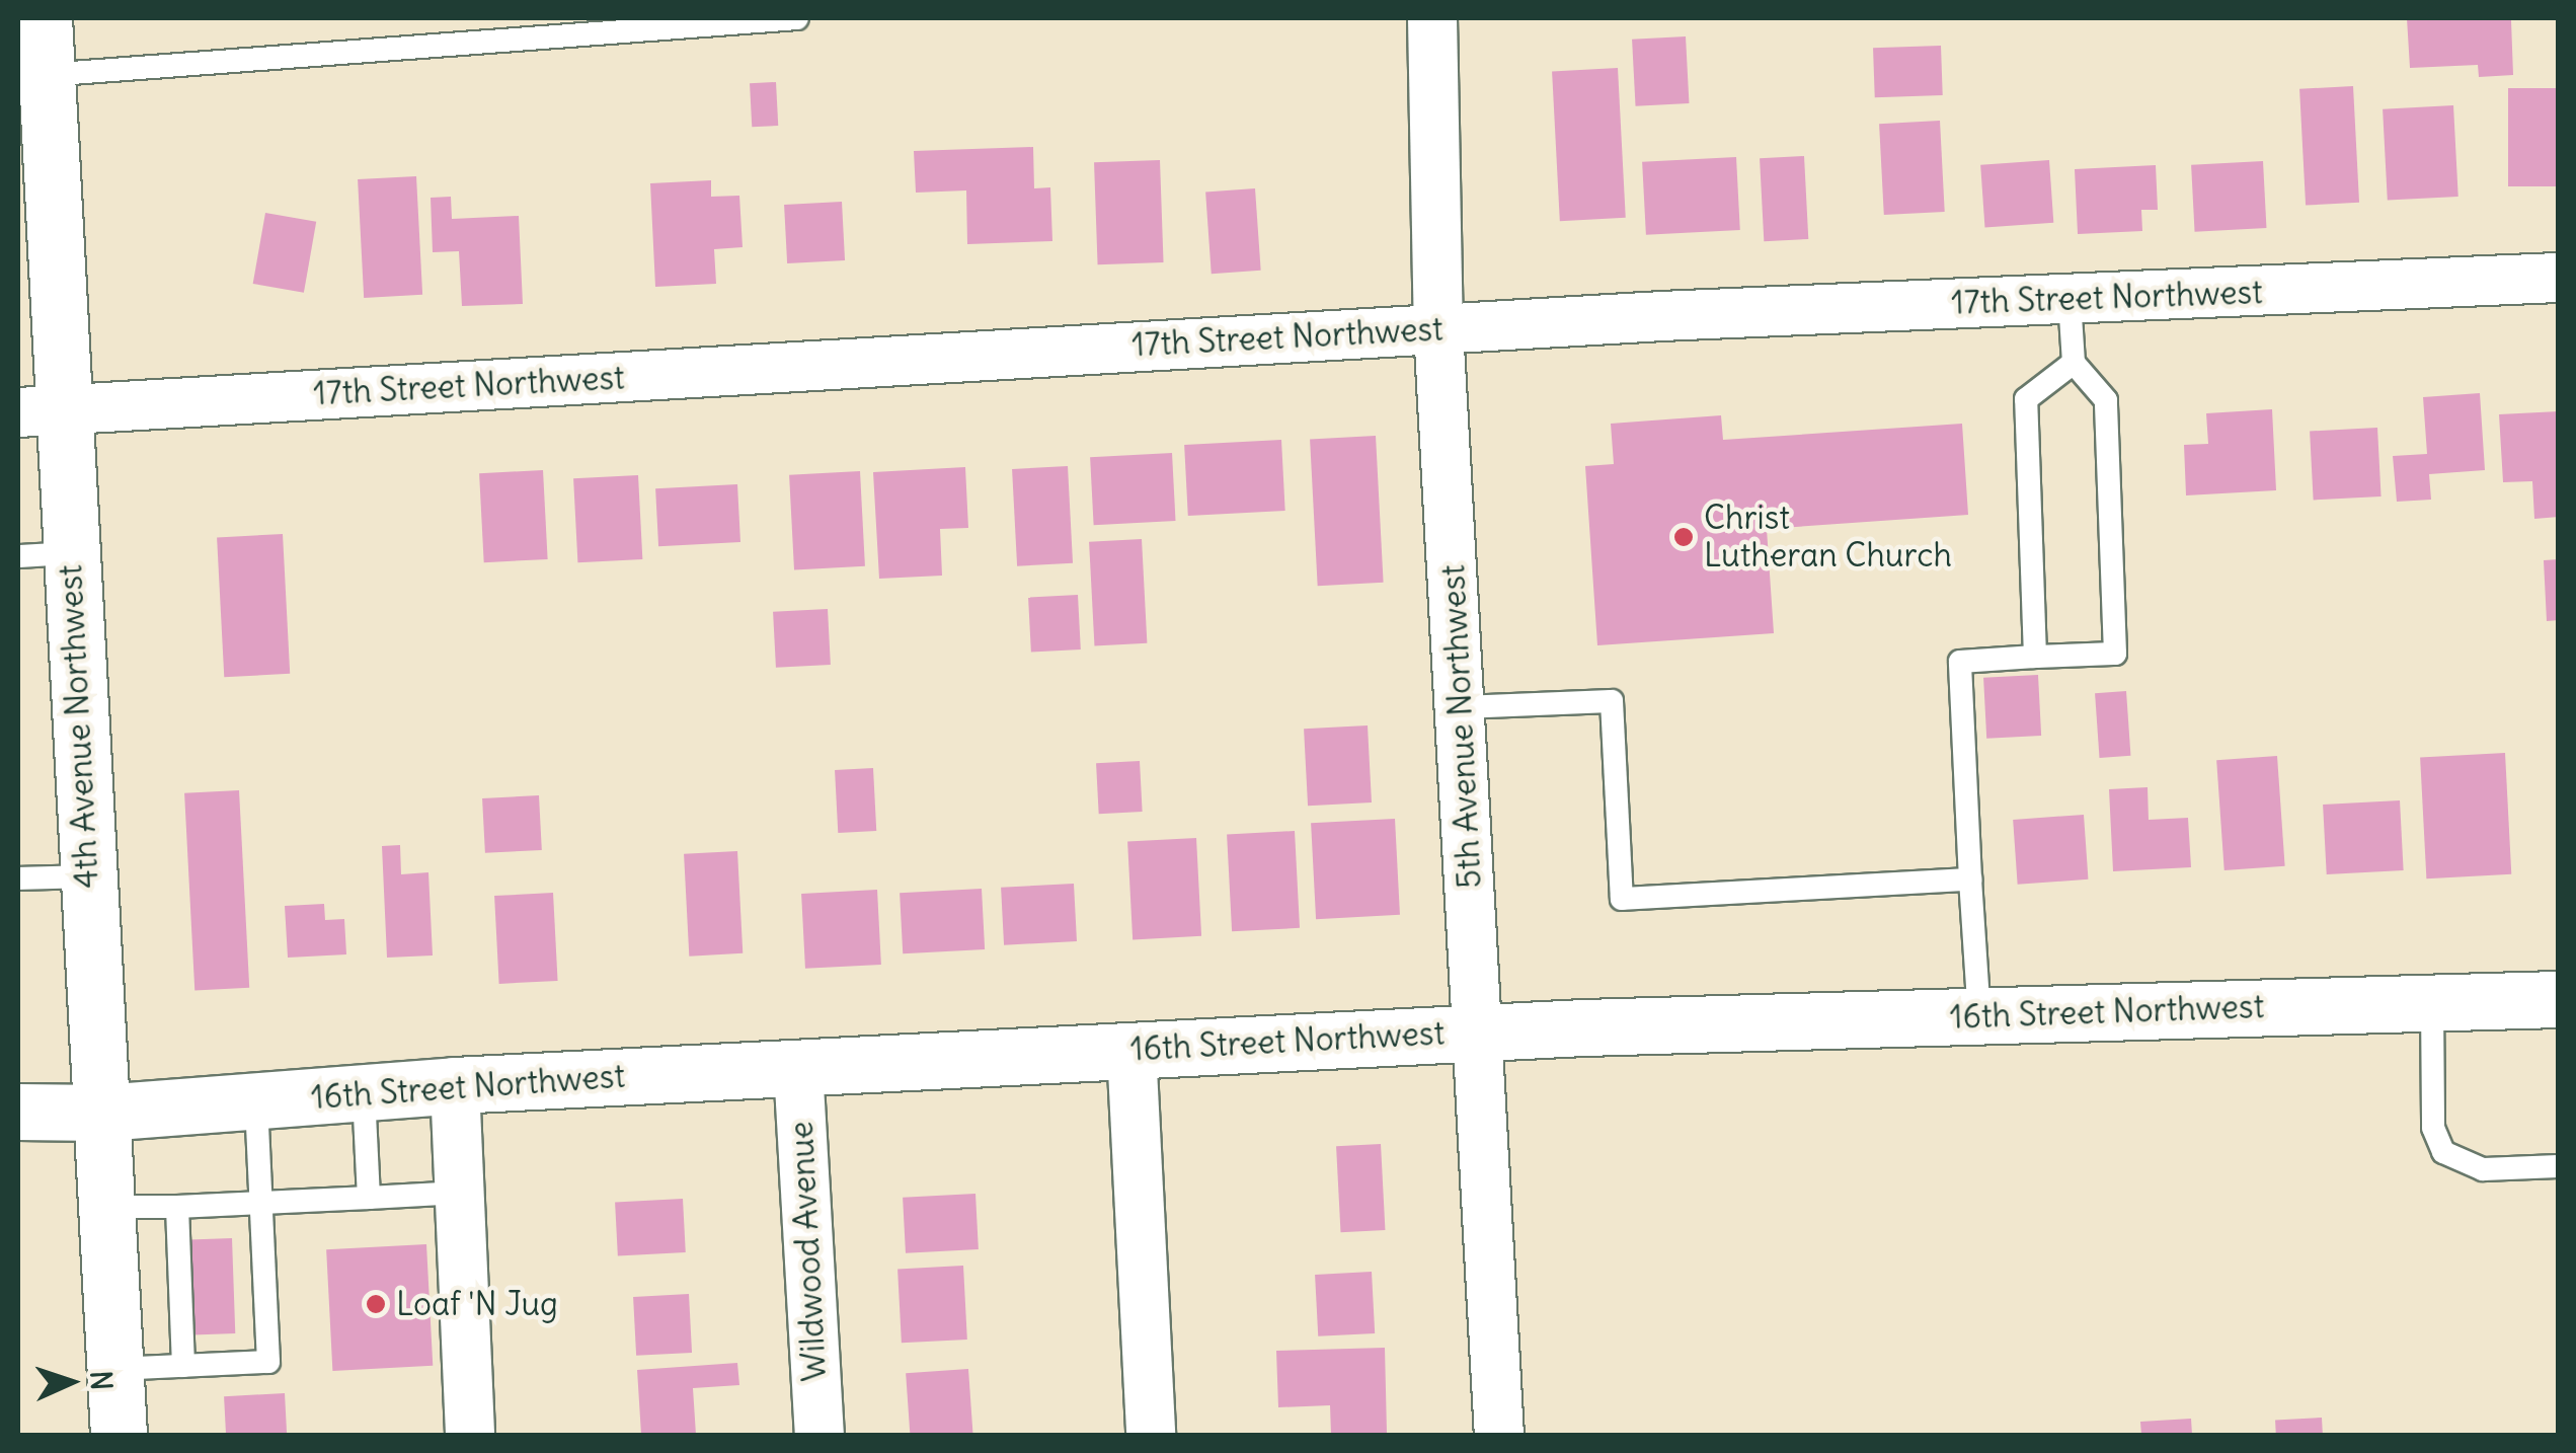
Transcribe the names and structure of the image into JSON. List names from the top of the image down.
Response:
{
  "streets": {
    "street": [
      "17th Street Northwest",
      "4th Avenue Northwest",
      "5th Avenue Northwest",
      "16th Street Northwest",
      "Wildwood Avenue"
    ]
  },
  "crossings": [
    ["17th Street Northwest", "4th Avenue Northwest"],
    ["17th Street Northwest", "5th Avenue Northwest"],
    ["4th Avenue Northwest", "16th Street Northwest"],
    ["5th Avenue Northwest", "16th Street Northwest"],
    ["16th Street Northwest", "Wildwood Avenue"]
  ],
  "places": ["Christ Lutheran Church", "Loaf 'N Jug"],
  "north": "right"
}
